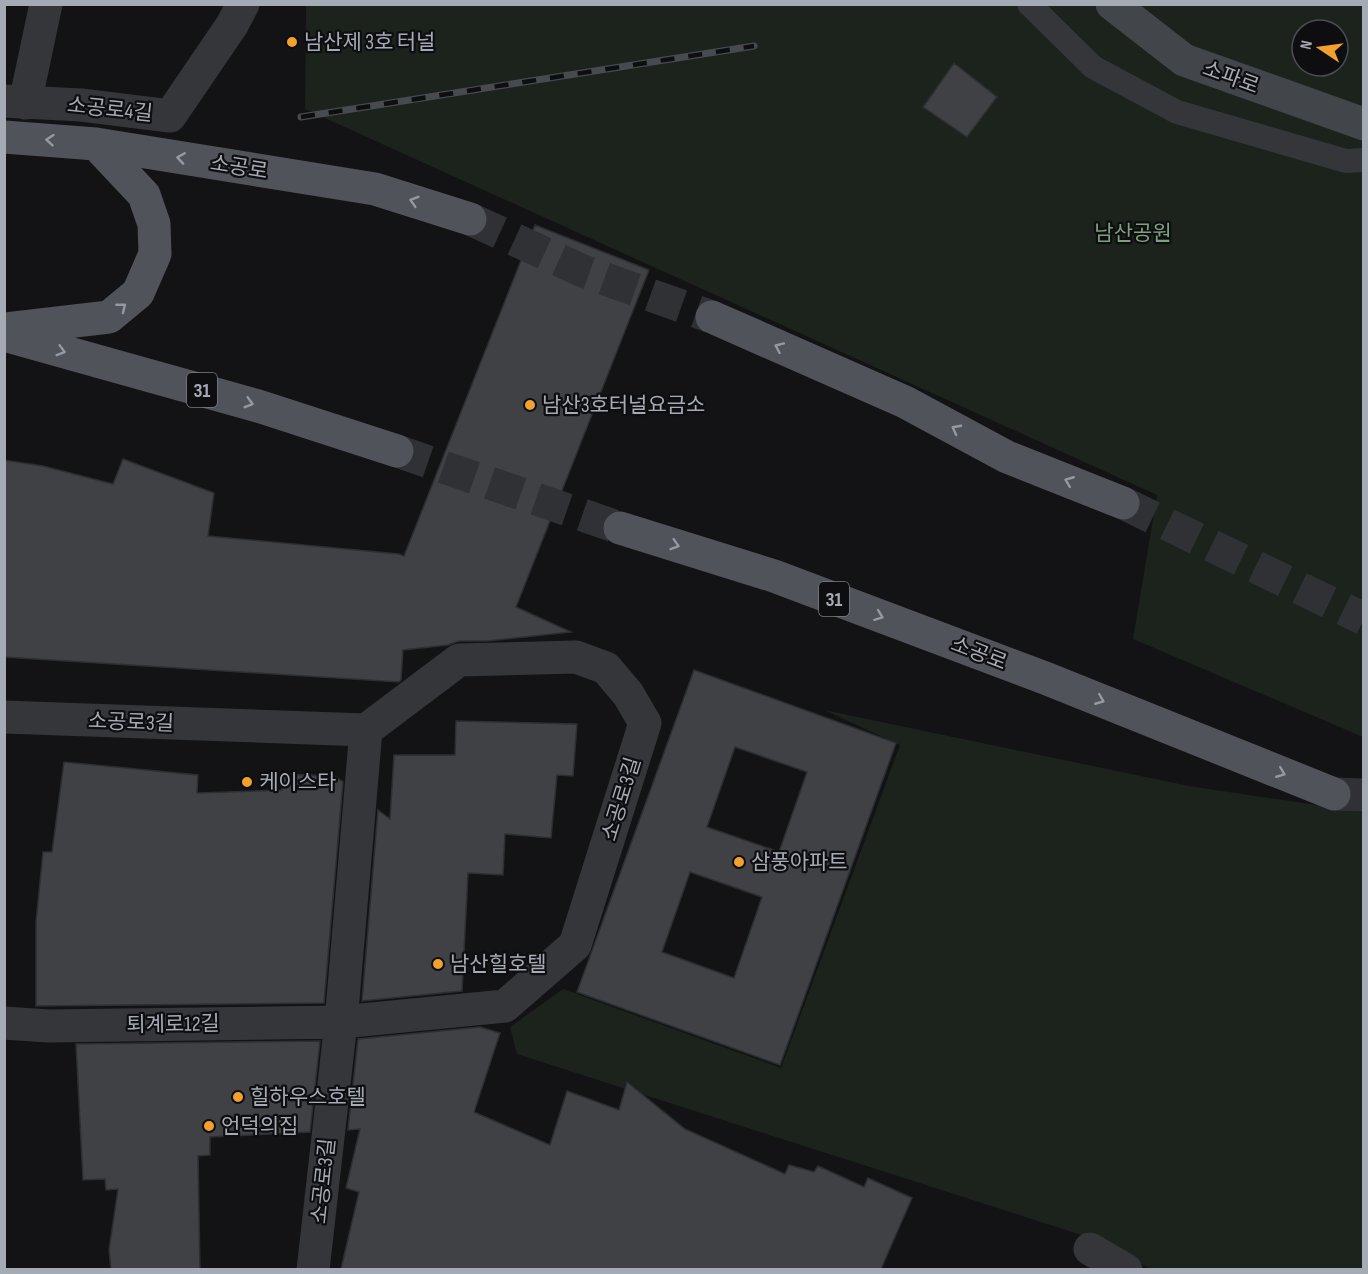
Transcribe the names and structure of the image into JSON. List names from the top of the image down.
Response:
{
  "streets": {
    "main road": ["소공로", "31"],
    "street": [
      "소파로",
      "소공로4길",
      "소공로3길",
      "퇴계로12길"
    ]
  },
  "crossings": [
    ["소공로3길", "퇴계로12길"]
  ],
  "parks": ["남산공원"],
  "places": [
    "남산제 3호 터널",
    "남산3호터널요금소",
    "케이스타",
    "삼풍아파트",
    "남산힐호텔",
    "힐하우스호텔",
    "언덕의집"
  ],
  "north": "left"
}
